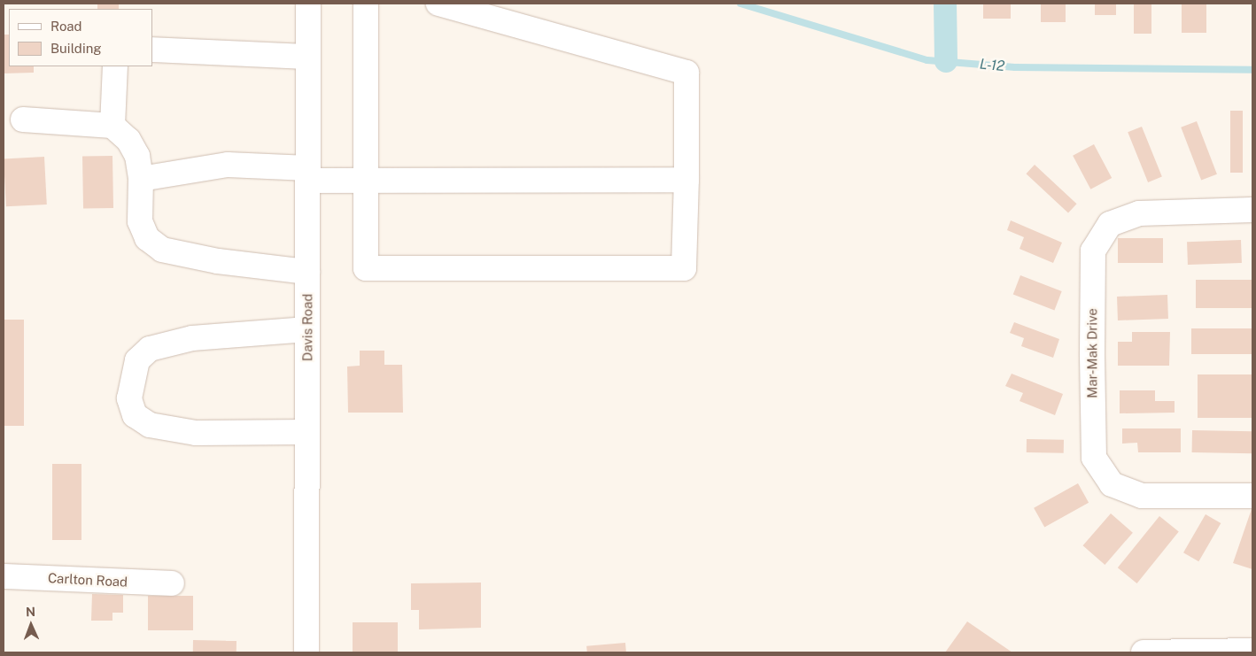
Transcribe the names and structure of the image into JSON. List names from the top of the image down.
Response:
{
  "streets": {
    "street": ["Davis Road", "Mar-Mak Drive", "Carlton Road"]
  },
  "water": ["L-12"],
  "legend": ["Road", "Building"],
  "north": "top"
}
